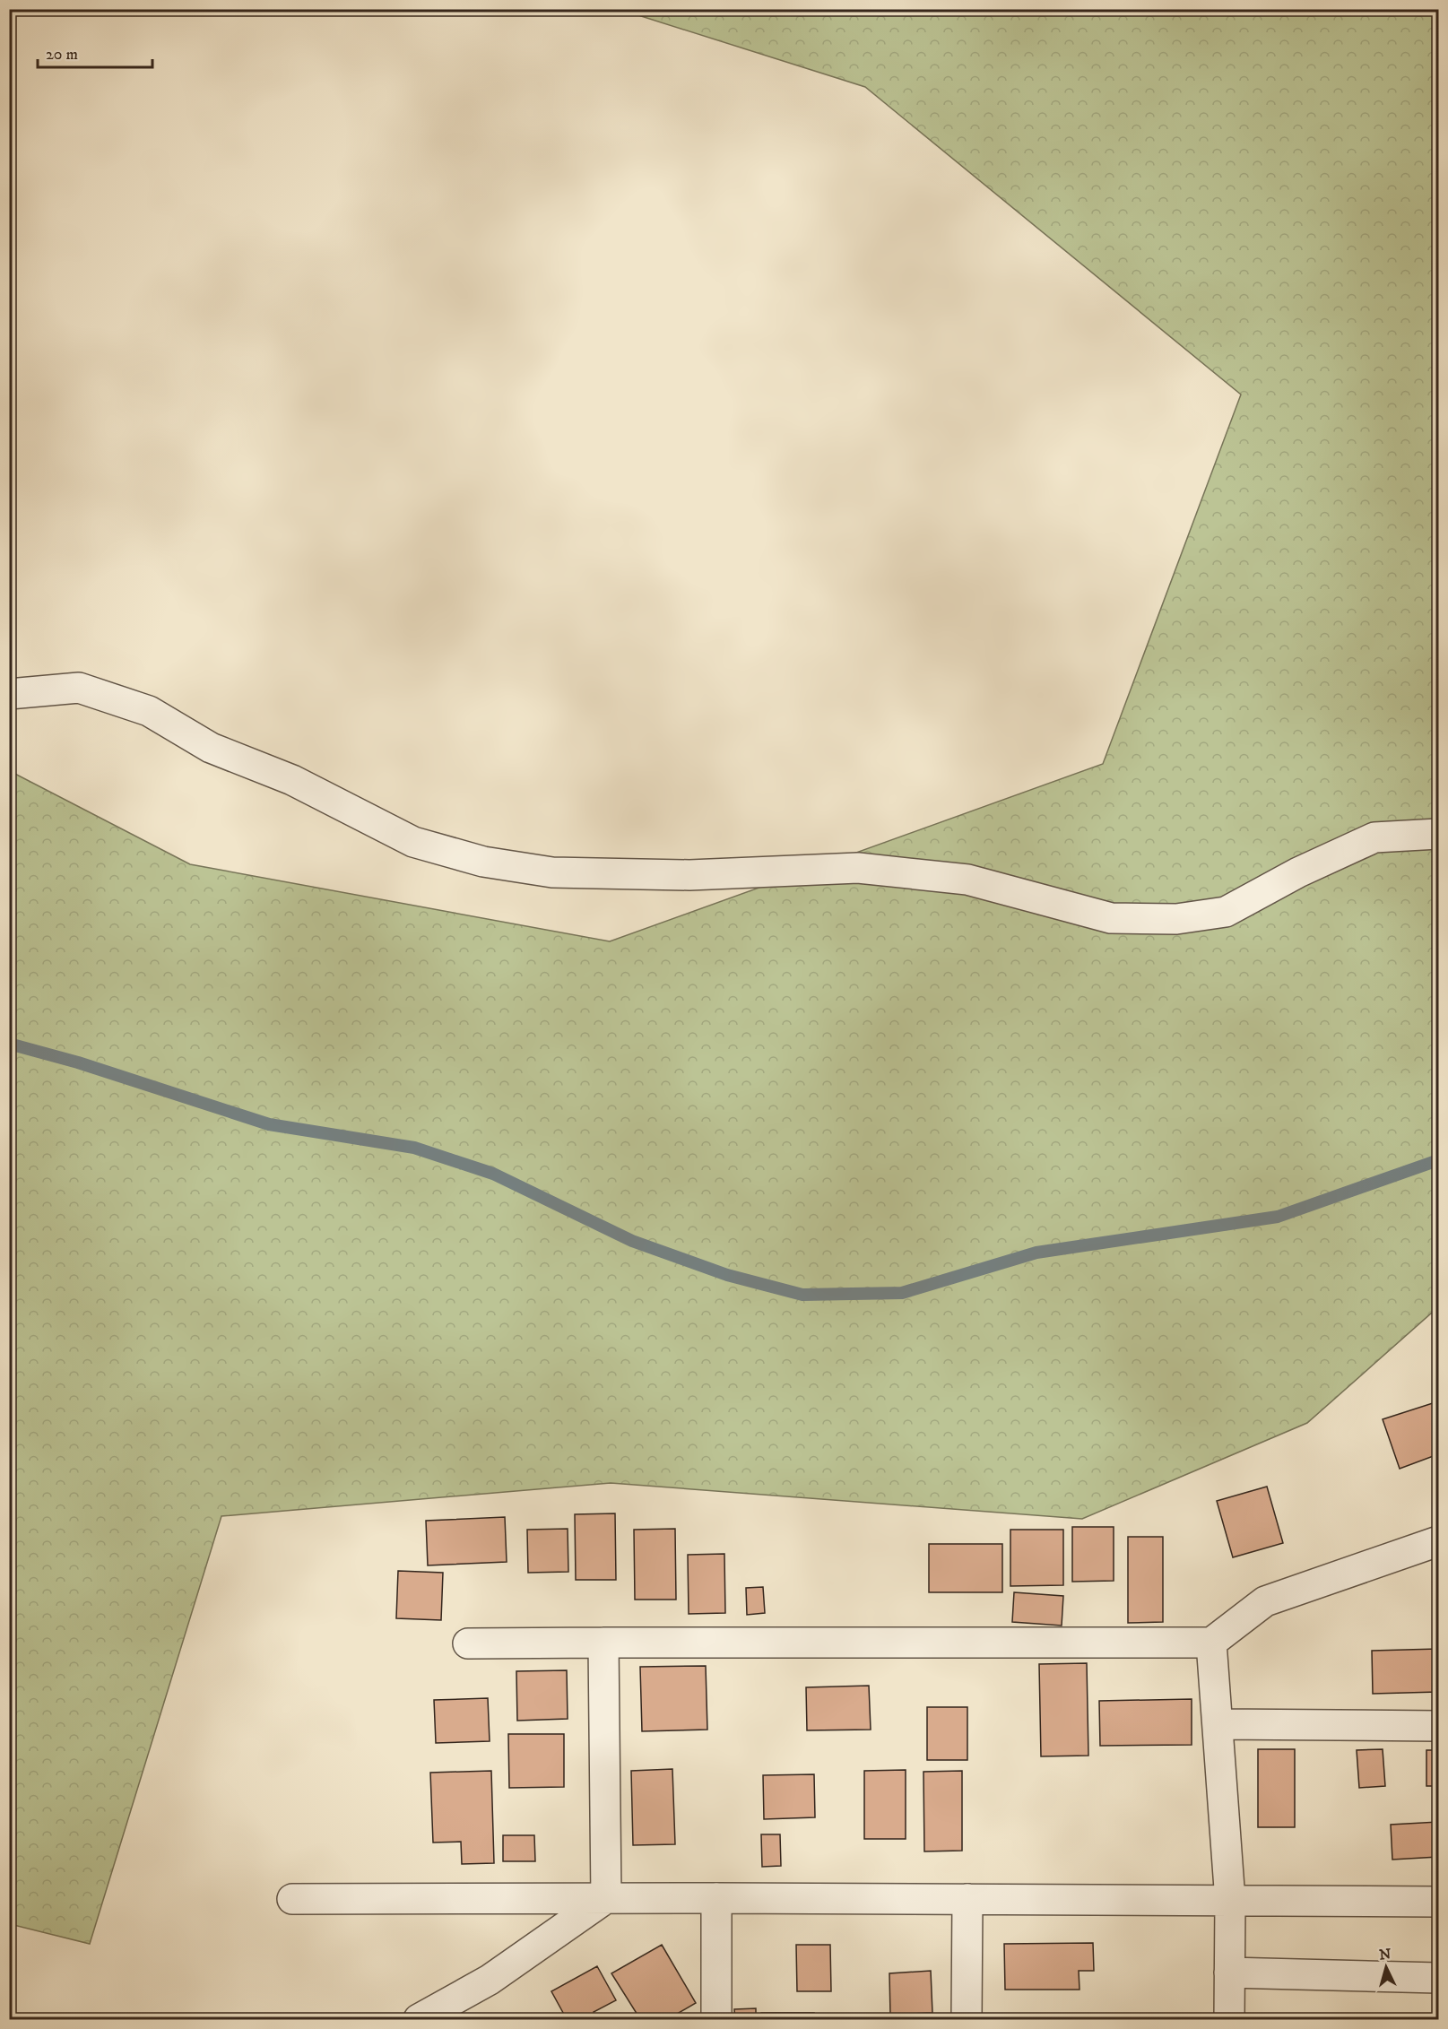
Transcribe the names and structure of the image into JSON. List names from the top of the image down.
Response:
{
  "scale_bar": "20 m",
  "north": "top"
}
